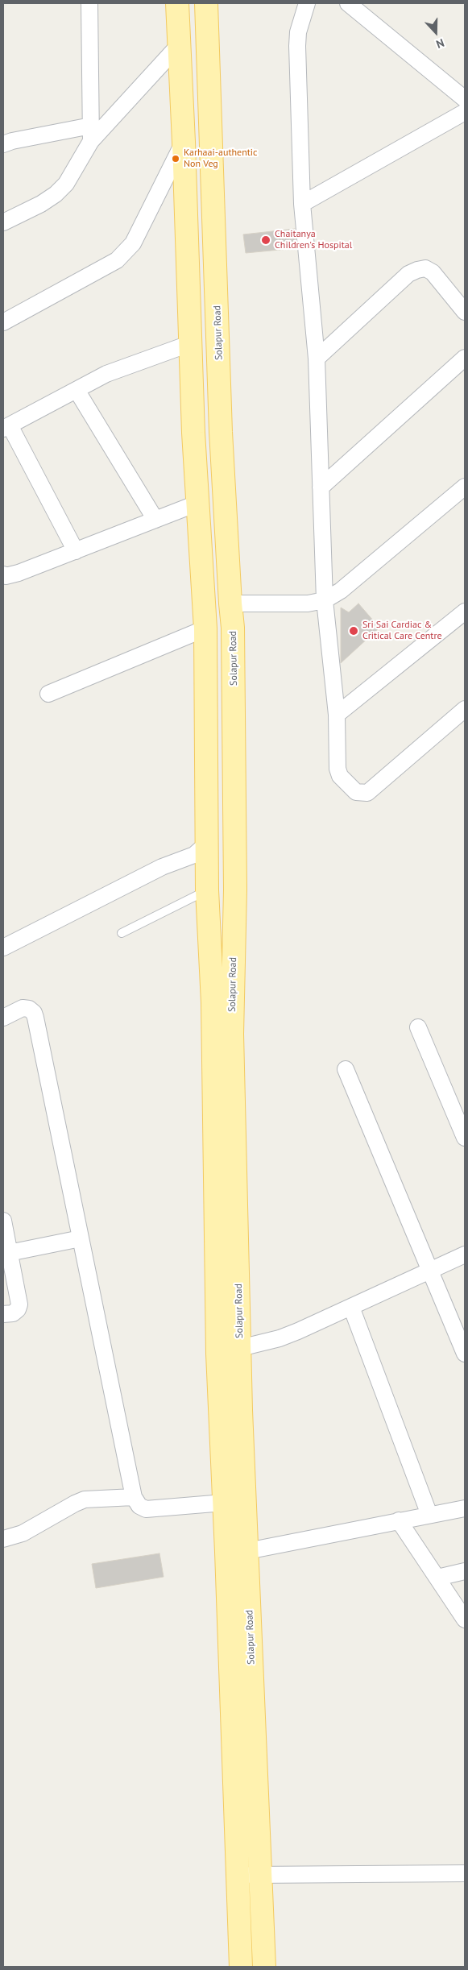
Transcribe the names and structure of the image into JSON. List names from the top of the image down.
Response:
{
  "streets": {
    "main road": ["Solapur Road"]
  },
  "places": ["Karhaai-authentic Non Veg", "Chaitanya Children's Hospital", "Sri Sai Cardiac & Critical Care Centre"],
  "north": "bottom"
}
